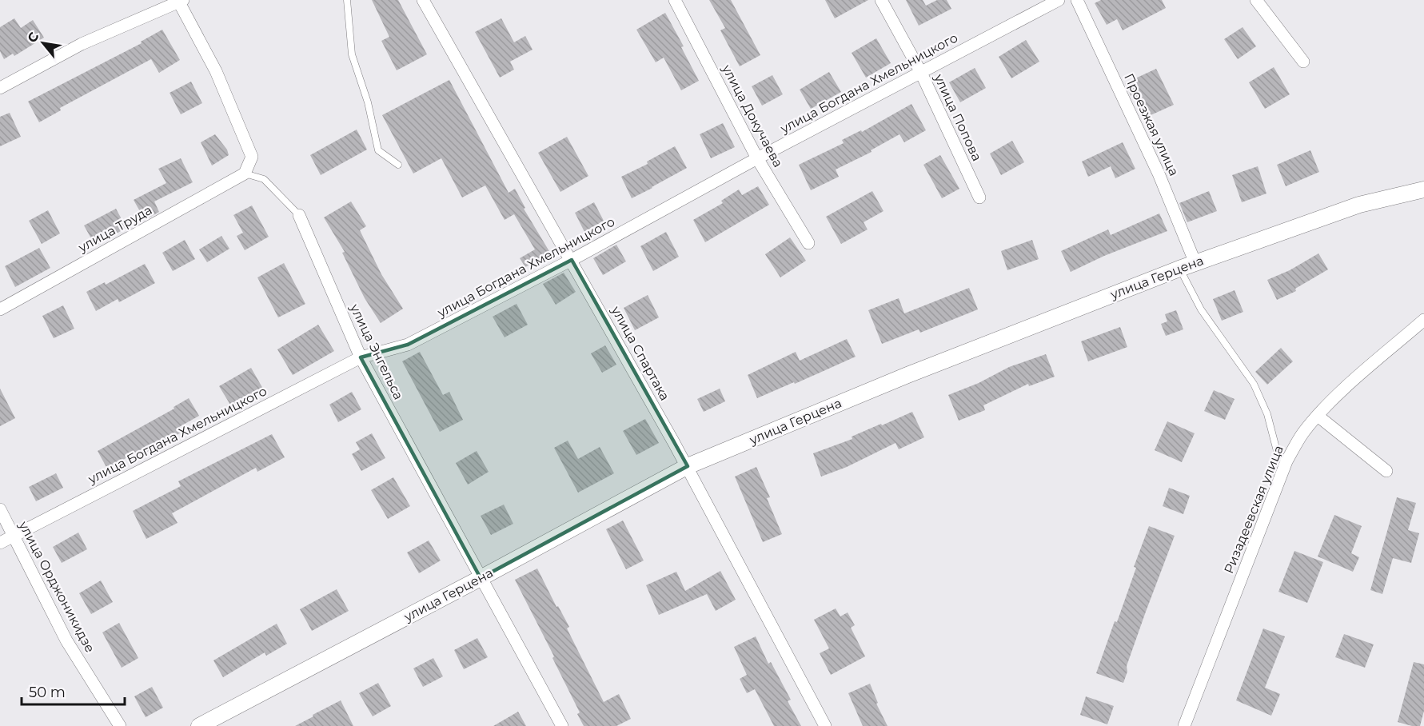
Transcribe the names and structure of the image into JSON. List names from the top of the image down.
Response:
{
  "streets": {
    "street": [
      "улица Богдана Хмельницкого",
      "улица Докучаева",
      "улица Попова",
      "Проезжая улица",
      "улица Труда",
      "улица Герцена",
      "улица Энгельса",
      "улица Спартака",
      "Ризадеевская улица",
      "улица Орджоникидзе"
    ]
  },
  "crossings": [
    ["улица Богдана Хмельницкого", "улица Докучаева"],
    ["улица Богдана Хмельницкого", "улица Попова"],
    ["улица Богдана Хмельницкого", "улица Энгельса"],
    ["улица Богдана Хмельницкого", "улица Спартака"],
    ["улица Богдана Хмельницкого", "улица Орджоникидзе"],
    ["Проезжая улица", "улица Герцена"],
    ["улица Труда", "улица Энгельса"],
    ["улица Герцена", "улица Энгельса"],
    ["улица Герцена", "улица Спартака"]
  ],
  "scale_bar": "50 m",
  "north": "top left"
}
